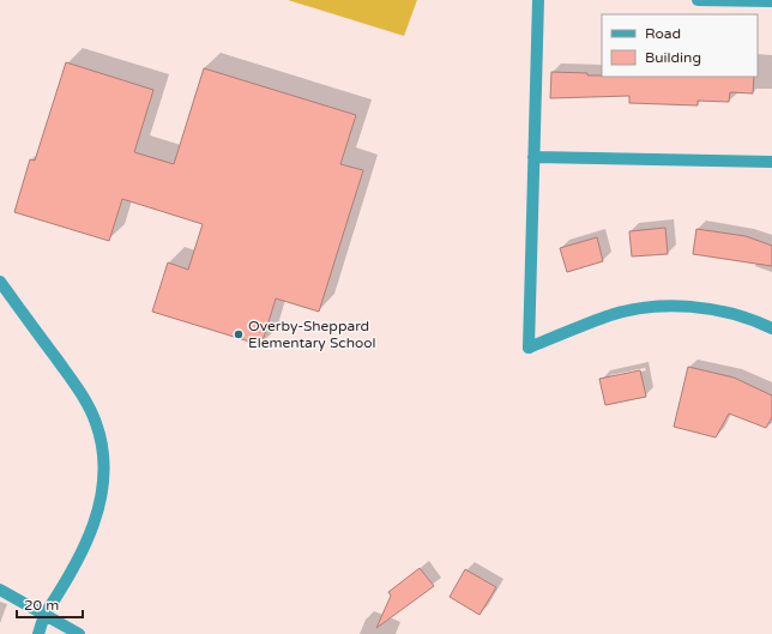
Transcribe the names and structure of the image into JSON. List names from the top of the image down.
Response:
{
  "places": ["Overby-Sheppard Elementary School"],
  "legend": ["Road", "Building"],
  "scale_bar": "20 m"
}
